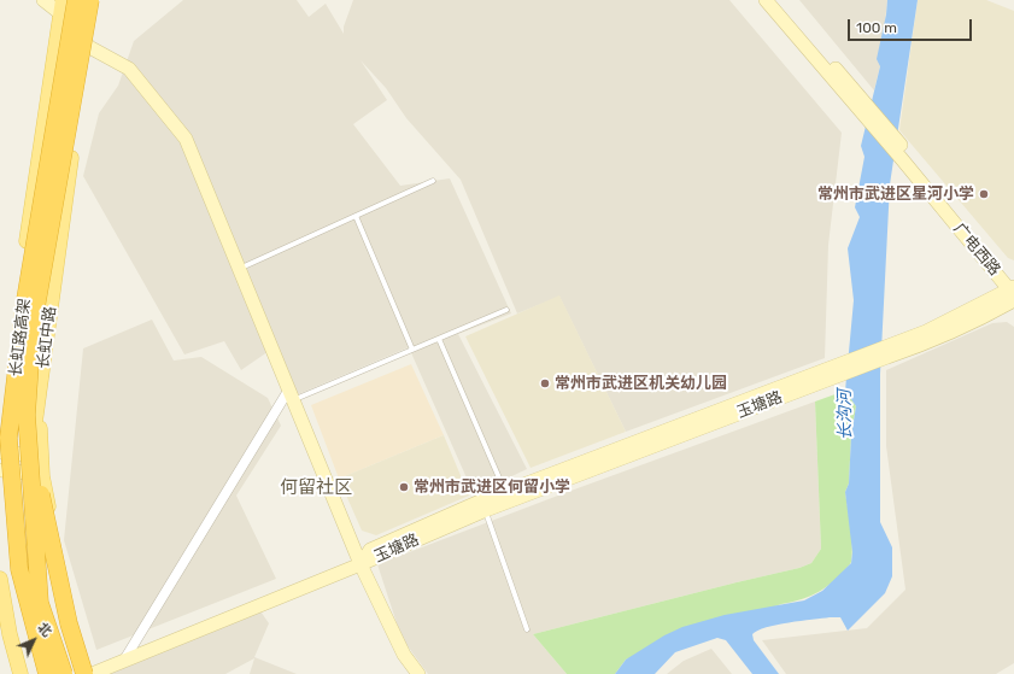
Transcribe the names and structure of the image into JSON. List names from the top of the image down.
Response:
{
  "streets": {
    "highway": ["长虹路高架"],
    "main road": ["长虹中路"],
    "street": ["广电西路", "玉塘路"]
  },
  "crossings": [
    ["广电西路", "玉塘路"]
  ],
  "districts": ["何留社区"],
  "water": ["长沟河"],
  "places": ["常州市武进区星河小学", "常州市武进区机关幼儿园", "常州市武进区何留小学"],
  "scale_bar": "100 m",
  "north": "top right"
}
